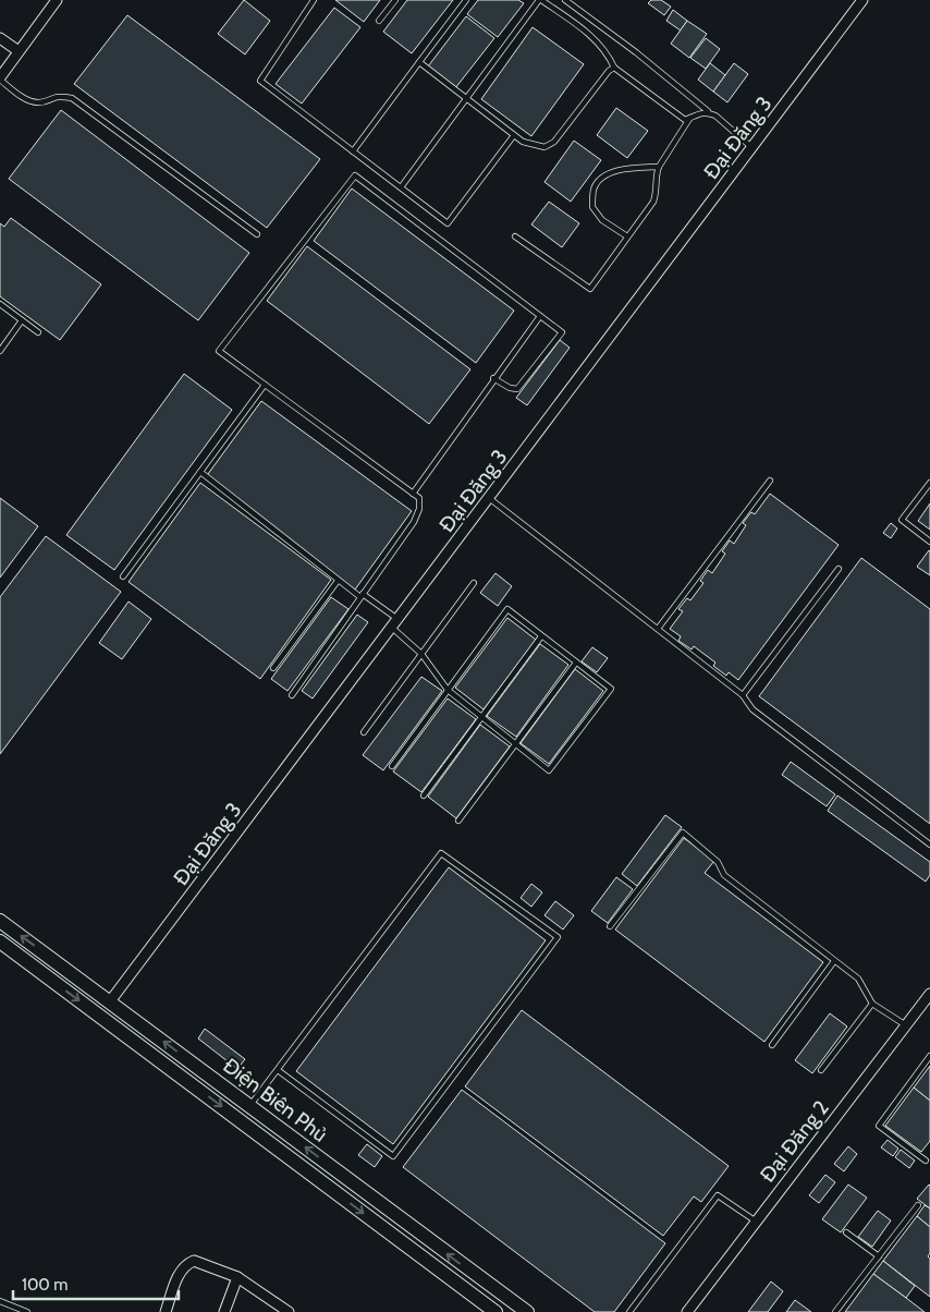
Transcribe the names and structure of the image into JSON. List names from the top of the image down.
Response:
{
  "streets": {
    "main road": ["Điện Biên Phủ"],
    "street": ["Đại Đăng 3", "Đại Đăng 2"]
  },
  "crossings": [
    ["Đại Đăng 3", "Điện Biên Phủ"]
  ],
  "scale_bar": "100 m"
}
